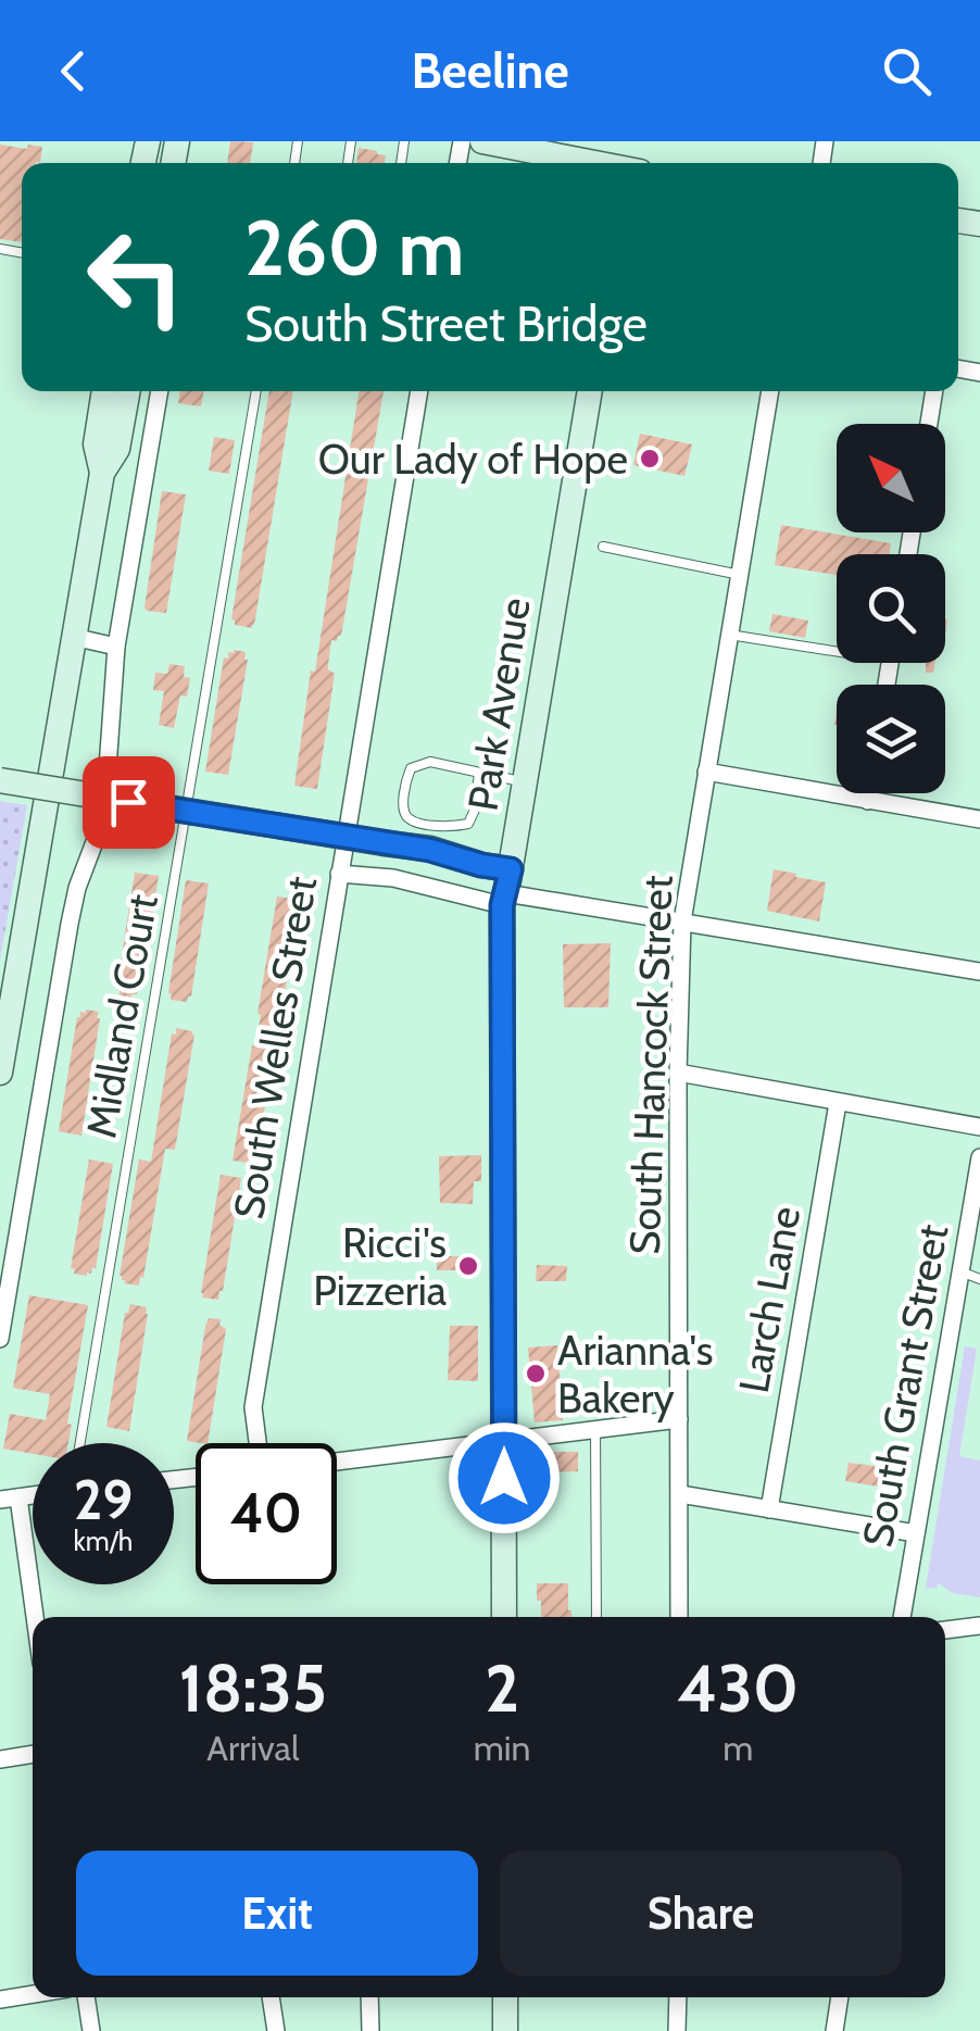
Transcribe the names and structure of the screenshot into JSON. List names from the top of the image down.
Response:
{
  "streets": {
    "main road": ["Park Avenue"],
    "street": [
      "South Welles Street",
      "South Hancock Street",
      "Larch Lane",
      "South Grant Street"
    ],
    "lane": ["Midland Court"]
  },
  "places": ["Our Lady of Hope", "Ricci's Pizzeria", "Arianna's Bakery"],
  "north": "top left",
  "page": {
    "header": "Beeline",
    "turn": ["260 m", "South Street Bridge"],
    "speed": "29 km/h",
    "limit": "40",
    "eta": [
      "18:35",
      "Arrival",
      "2",
      "min",
      "430",
      "m"
    ],
    "buttons": ["Exit", "Share"]
  }
}
